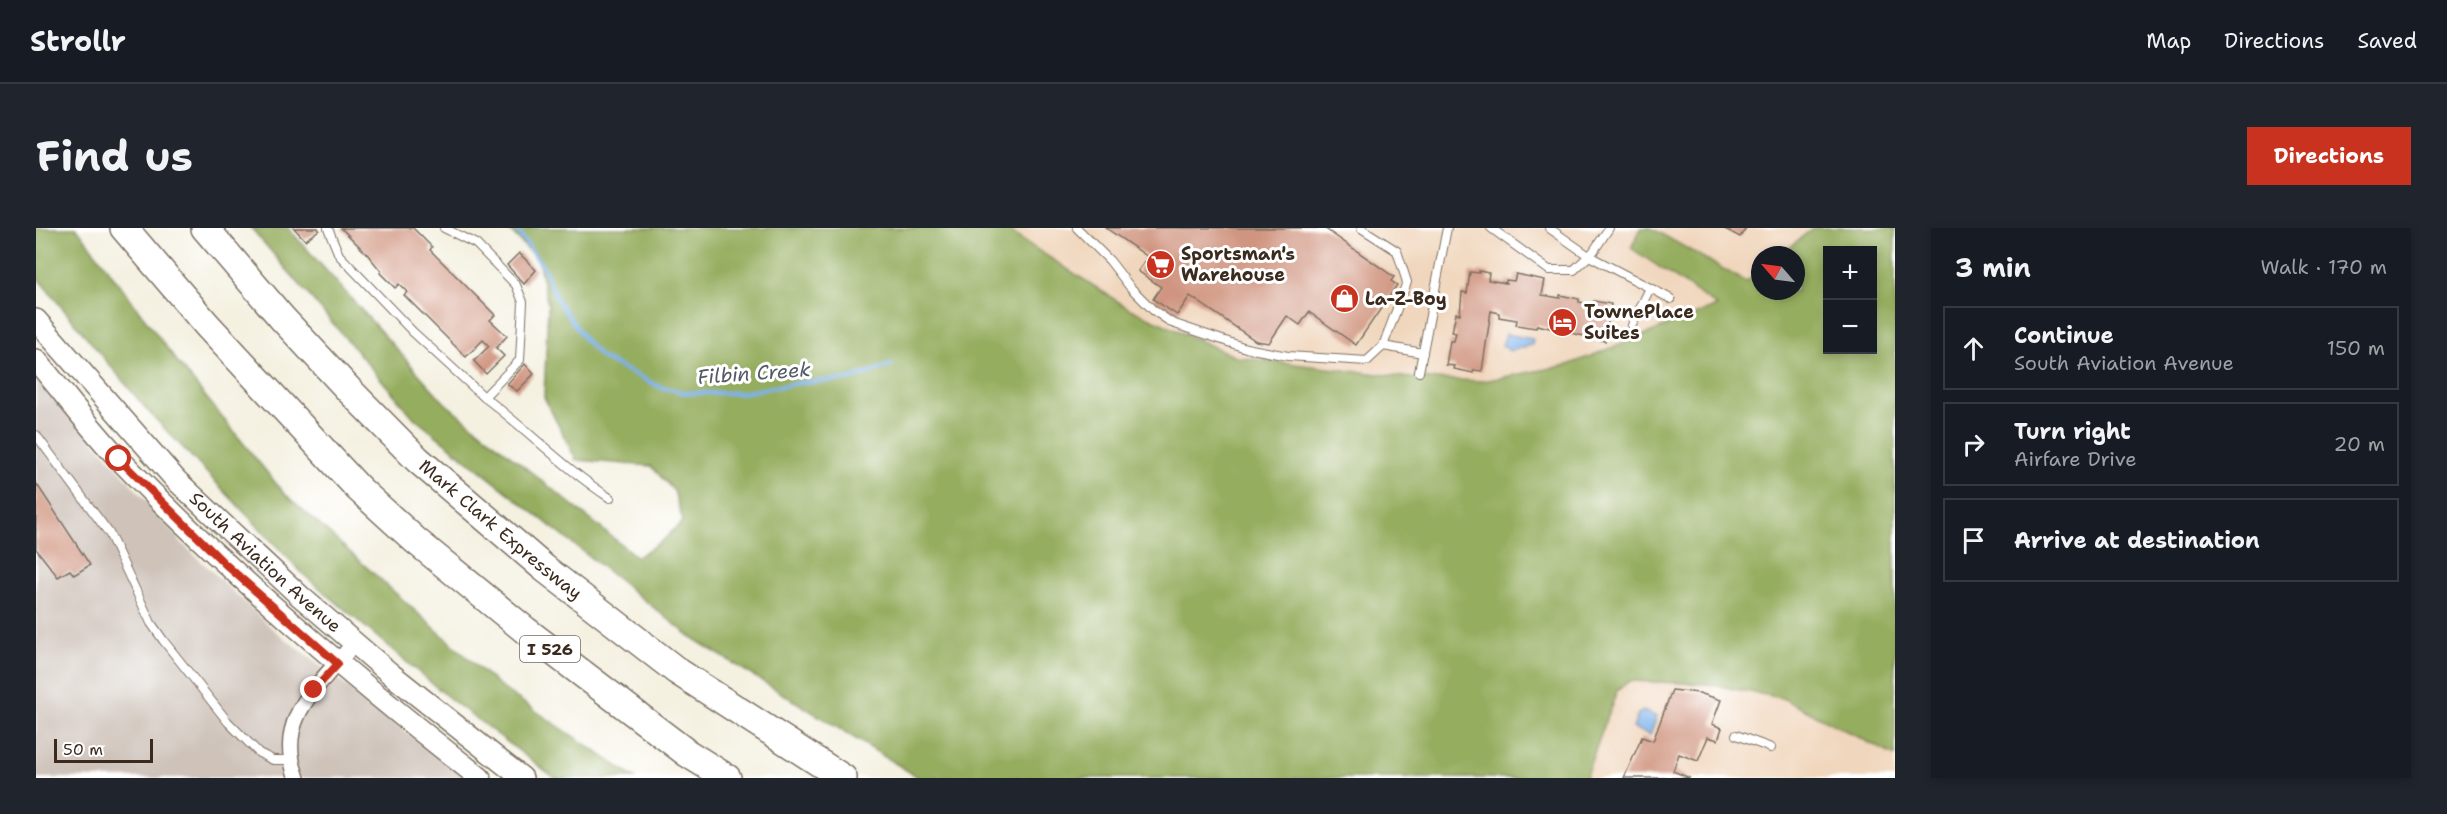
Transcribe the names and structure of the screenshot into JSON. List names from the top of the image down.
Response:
{
  "streets": {
    "highway": ["Mark Clark Expressway", "I 526"],
    "street": ["South Aviation Avenue"]
  },
  "water": ["Filbin Creek"],
  "places": {
    "supermarket": ["Sportsman's Warehouse"],
    "shop": ["La-Z-Boy"],
    "hotel": ["TownePlace Suites"]
  },
  "scale_bar": "50 m",
  "north": "top left",
  "page": {
    "header": "Strollr",
    "nav": ["Map", "Directions", "Saved"],
    "buttons": "Directions",
    "title": "Find us",
    "heading": ["3 min", "Walk · 170 m"],
    "map_buttons": ["+", "−"],
    "list": [
      ["Continue", "South Aviation Avenue", "150 m"],
      ["Turn right", "Airfare Drive", "20 m"],
      "Arrive at destination"
    ],
    "scale": "50 m"
  }
}
